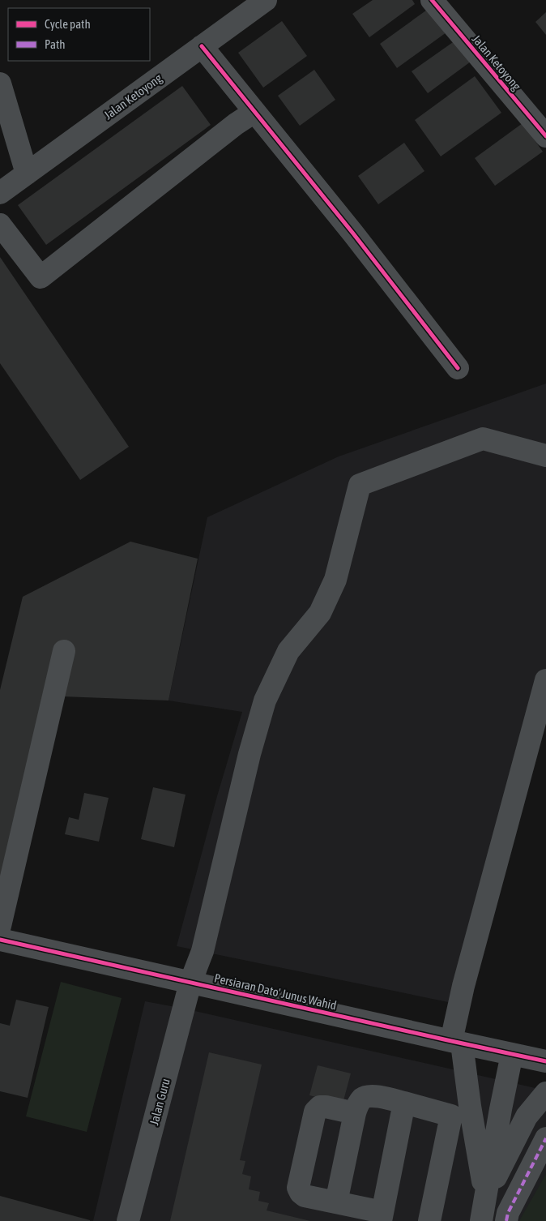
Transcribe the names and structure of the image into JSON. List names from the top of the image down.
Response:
{
  "streets": {
    "street": ["Jalan Ketoyong", "Persiaran Dato' Junus Wahid", "Jalan Guru"]
  },
  "crossings": [
    ["Persiaran Dato' Junus Wahid", "Jalan Guru"]
  ],
  "legend": ["Cycle path", "Path"]
}
